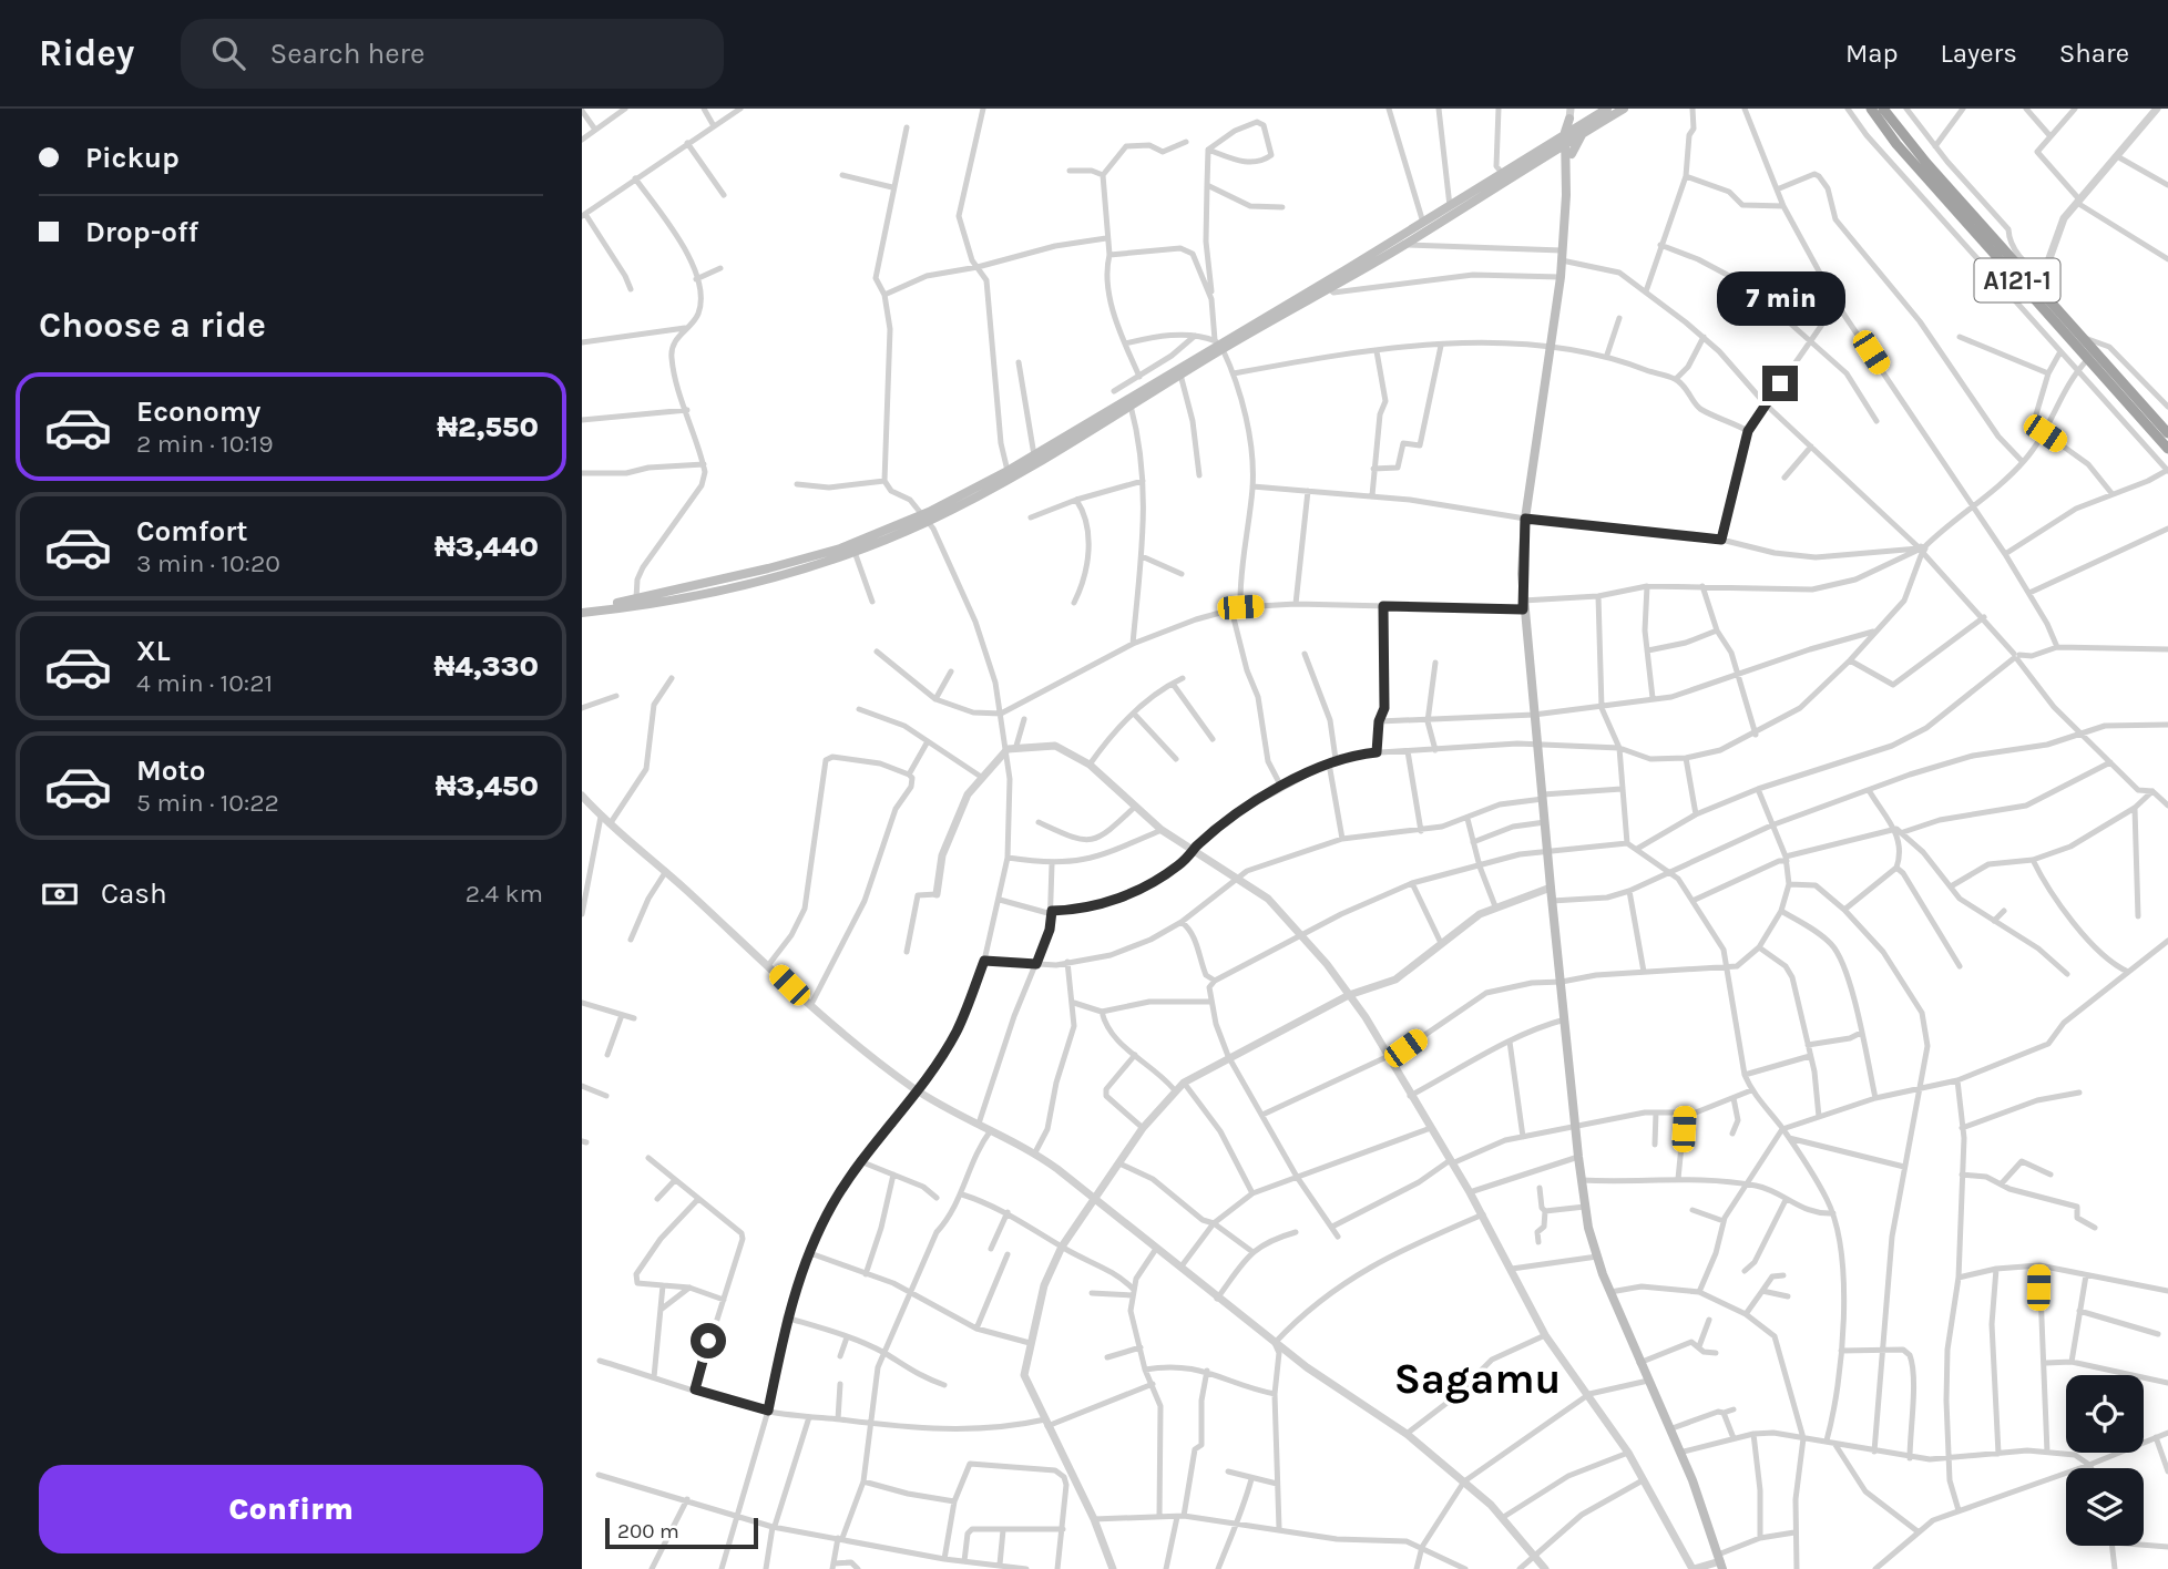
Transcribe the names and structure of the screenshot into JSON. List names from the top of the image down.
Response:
{
  "streets": {
    "highway": ["A121-1"]
  },
  "districts": ["Sagamu"],
  "scale_bar": "200 m",
  "page": {
    "header": "Ridey",
    "search": "Search here",
    "nav": ["Map", "Layers", "Share"],
    "banner": ["Pickup", "Drop-off"],
    "bubble": "7 min",
    "heading": "Choose a ride",
    "list": [
      {
        "name": "Economy",
        "note": "2 min · 10:19",
        "value": "₦2,550"
      },
      {
        "name": "Comfort",
        "note": "3 min · 10:20",
        "value": "₦3,440"
      },
      {
        "name": "XL",
        "note": "4 min · 10:21",
        "value": "₦4,330"
      },
      {
        "name": "Moto",
        "note": "5 min · 10:22",
        "value": "₦3,450"
      }
    ],
    "pay": ["Cash", "2.4 km"],
    "buttons": "Confirm",
    "scale": "200 m"
  }
}
